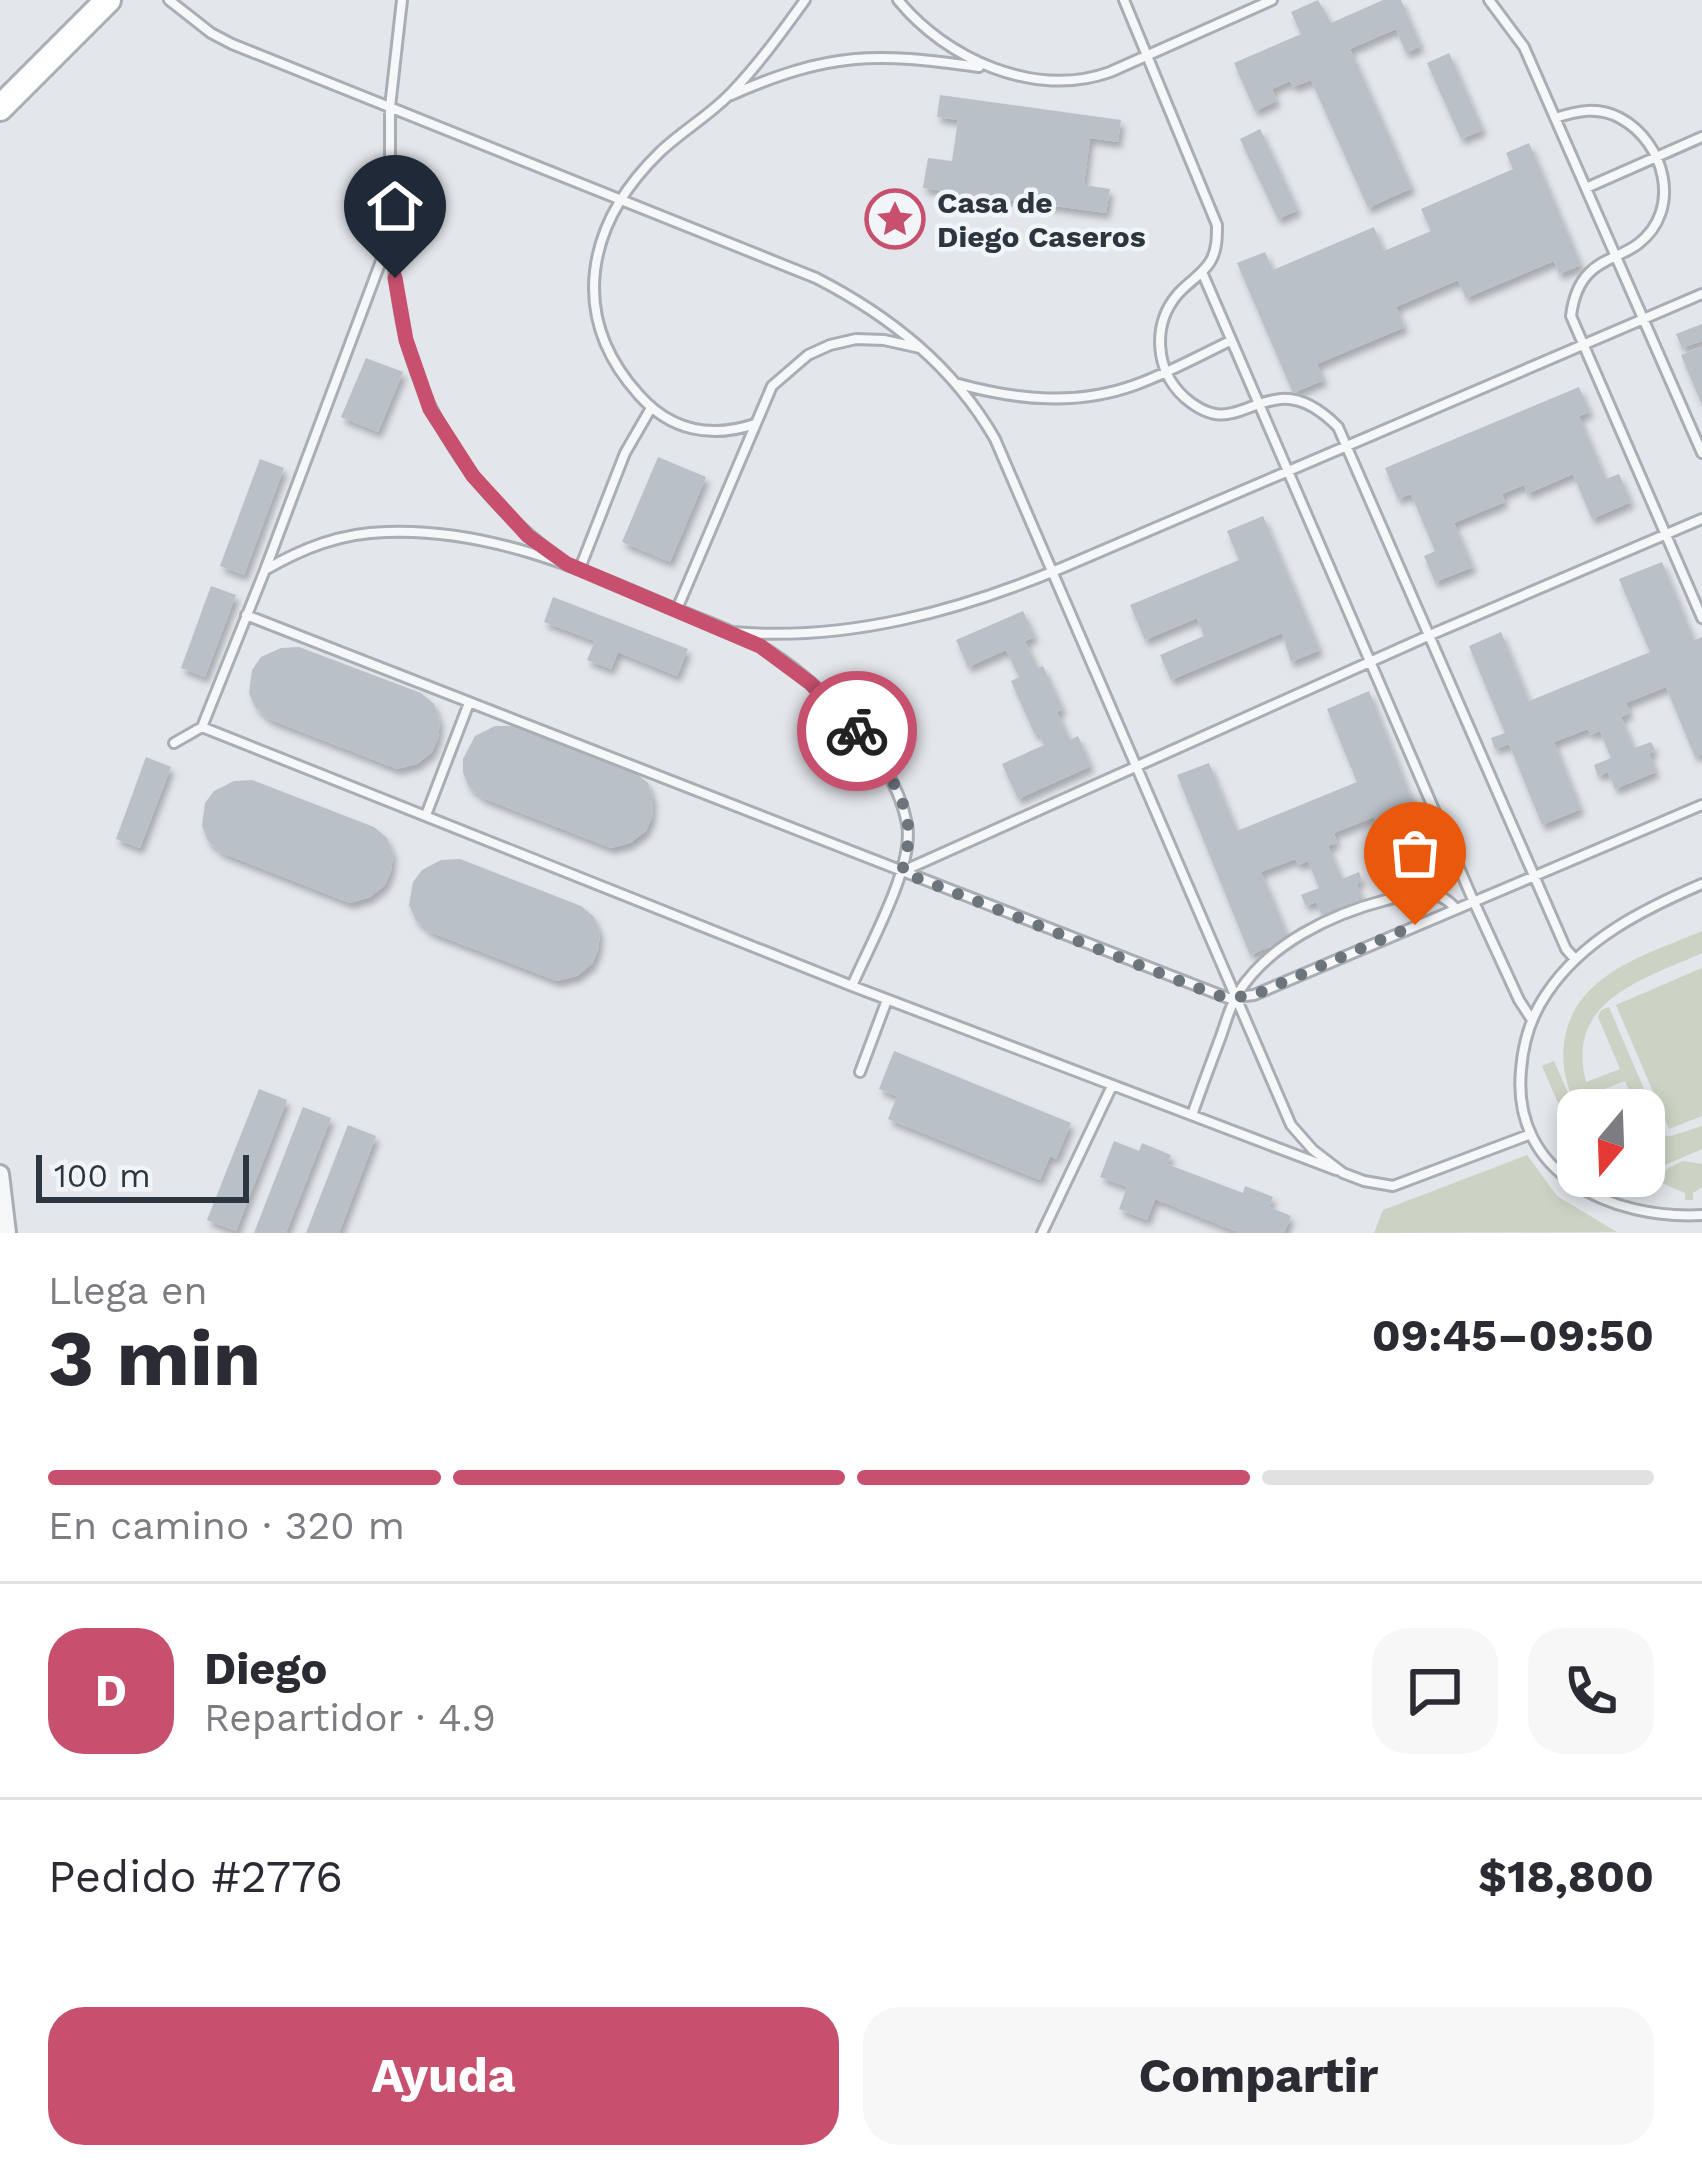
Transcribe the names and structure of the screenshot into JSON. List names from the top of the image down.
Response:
{
  "places": {
    "place": ["Casa de Diego Caseros"]
  },
  "scale_bar": "100 m",
  "north": "bottom",
  "page": {
    "scale": "100 m",
    "heading": ["3 min", "Llega en", "09:45–09:50"],
    "panel": [
      "Diego",
      "Repartidor · 4.9",
      "Pedido #2776",
      "$18,800"
    ],
    "bar": "En camino · 320 m",
    "round": "D",
    "buttons": ["Ayuda", "Compartir"]
  }
}
